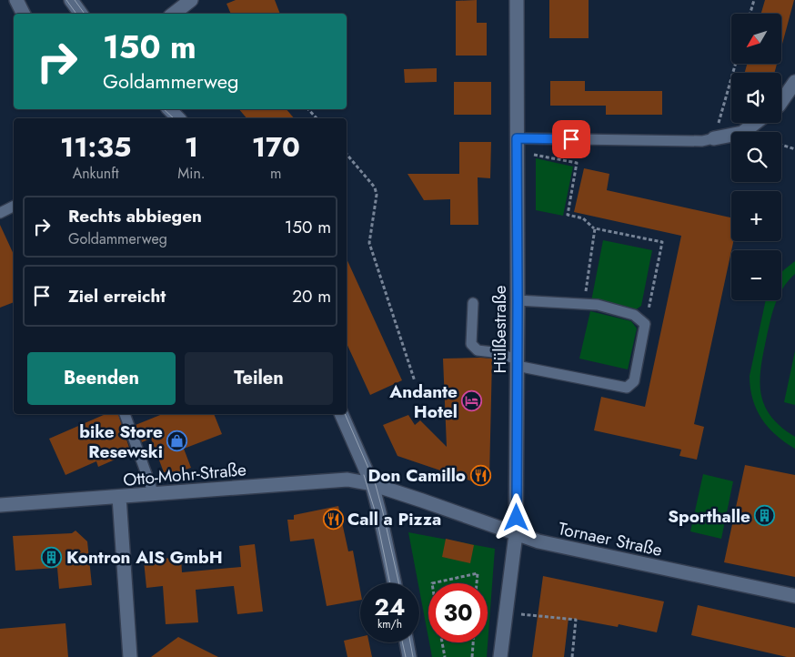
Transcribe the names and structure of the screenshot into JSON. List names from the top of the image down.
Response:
{
  "streets": {
    "street": ["Hülßestraße", "Otto-Mohr-Straße", "Tornaer Straße"]
  },
  "crossings": [
    ["Hülßestraße", "Tornaer Straße"],
    ["Otto-Mohr-Straße", "Tornaer Straße"]
  ],
  "places": {
    "hotel": ["Andante Hotel"],
    "shop": ["bike Store Resewski"],
    "restaurant": ["Don Camillo", "Call a Pizza"],
    "building": ["Sporthalle", "Kontron AIS GmbH"]
  },
  "north": "bottom left",
  "page": {
    "map_buttons": ["+", "−"],
    "turn": ["150 m", "Goldammerweg"],
    "eta": [
      "11:35",
      "Ankunft",
      "1",
      "Min.",
      "170",
      "m"
    ],
    "list": [
      {
        "name": "Rechts abbiegen",
        "note": "Goldammerweg",
        "value": "150 m"
      },
      {
        "name": "Ziel erreicht",
        "value": "20 m"
      }
    ],
    "buttons": ["Beenden", "Teilen"],
    "speed": "24 km/h",
    "limit": "30"
  }
}
